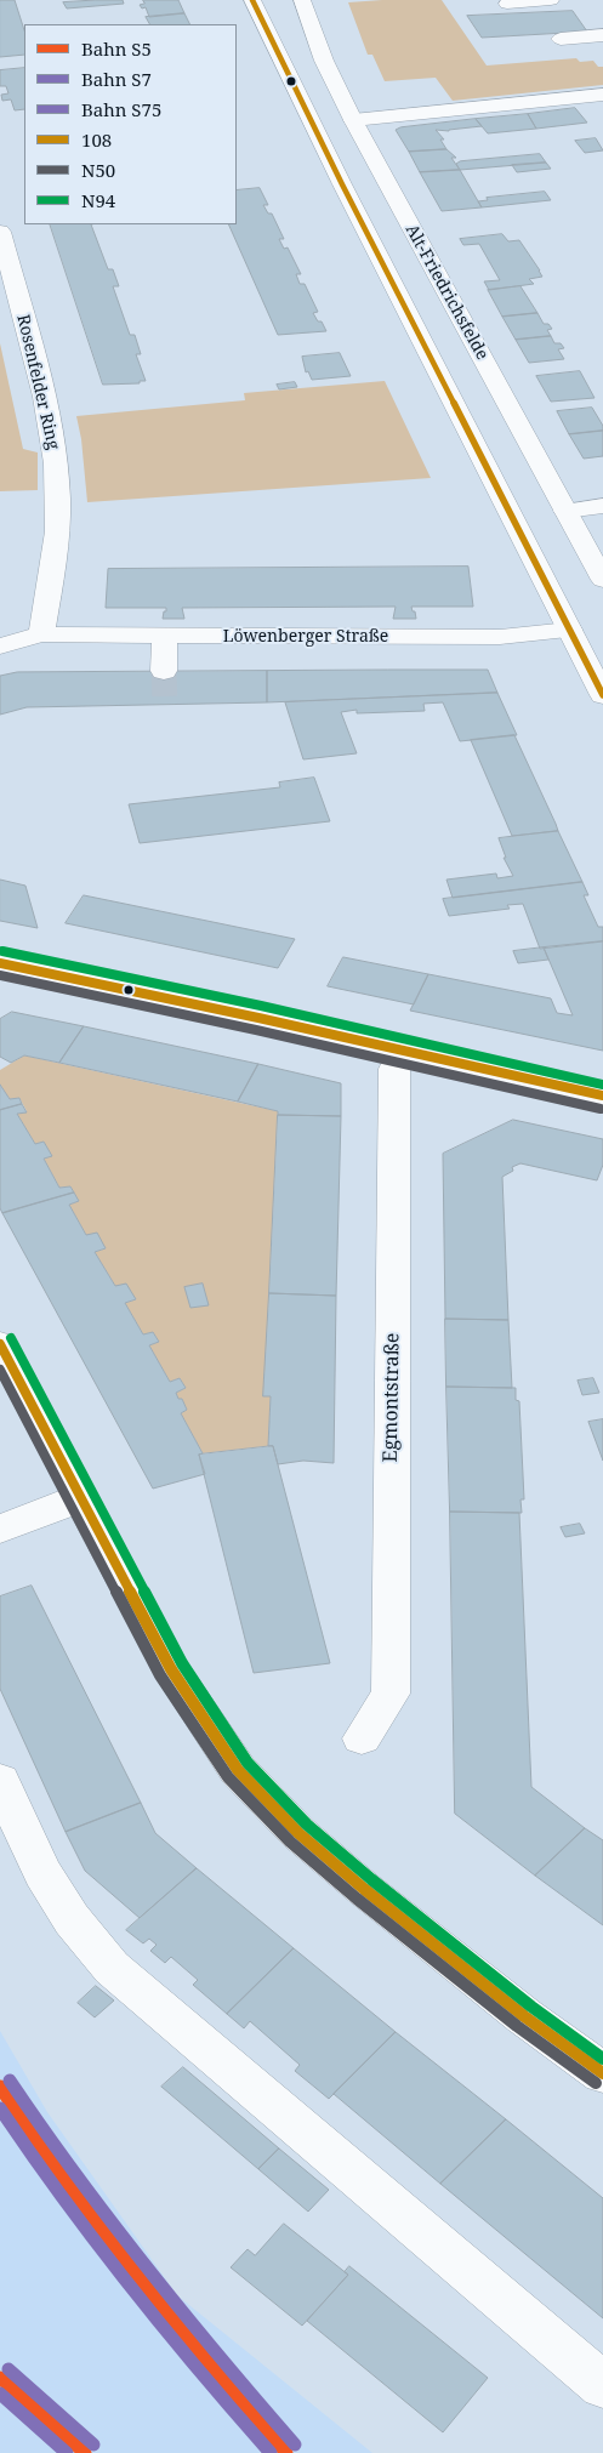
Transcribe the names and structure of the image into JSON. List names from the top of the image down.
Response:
{
  "streets": {
    "street": [
      "Alt-Friedrichsfelde",
      "Rosenfelder Ring",
      "Löwenberger Straße",
      "Egmontstraße"
    ]
  },
  "crossings": [
    ["Rosenfelder Ring", "Löwenberger Straße"]
  ],
  "lines": [
    "transit line 108",
    "transit line N94",
    "transit line N50",
    "rail line S75",
    "rail line S5",
    "rail line S7"
  ],
  "legend": [
    "Bahn S5",
    "Bahn S7",
    "Bahn S75",
    "108",
    "N50",
    "N94"
  ]
}
